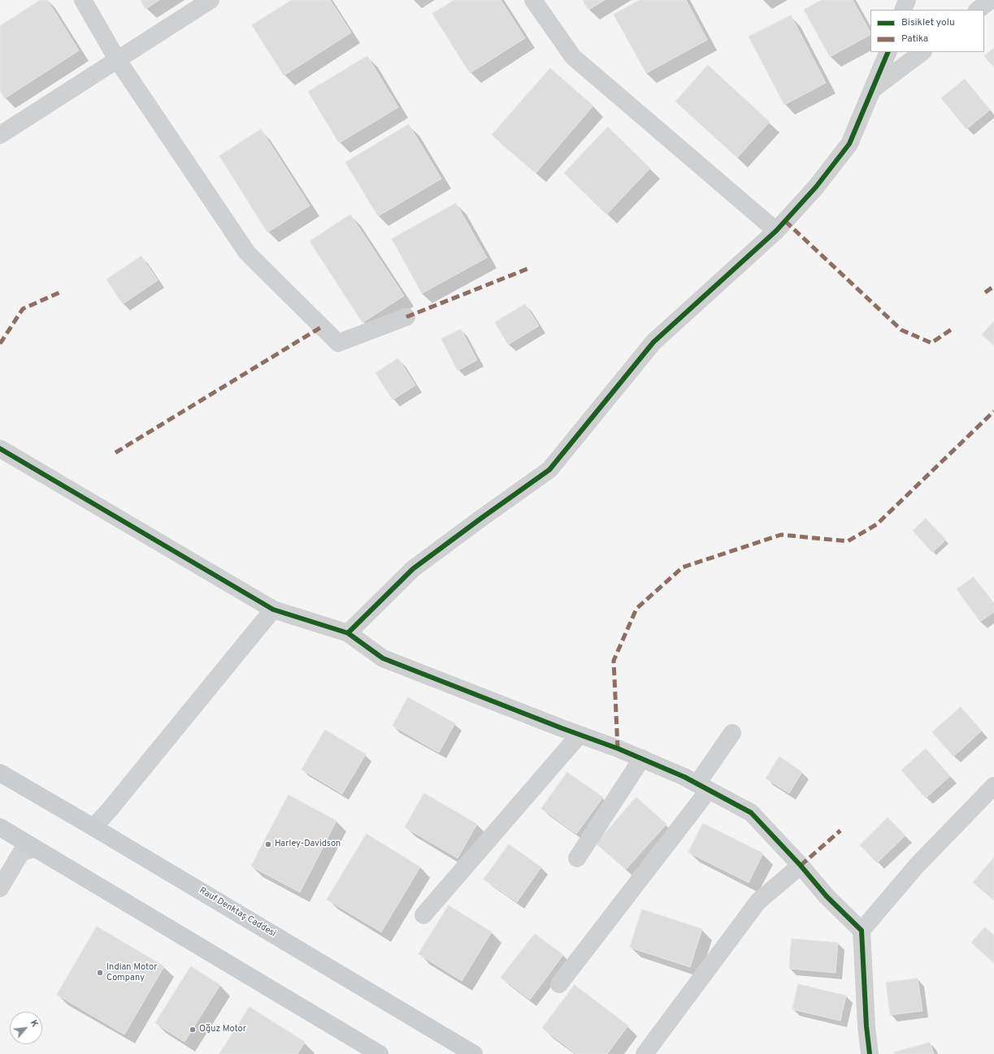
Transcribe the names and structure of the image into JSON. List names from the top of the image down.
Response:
{
  "streets": {
    "main road": ["Rauf Denktaş Caddesi"]
  },
  "places": ["Harley-Davidson", "Indian Motor Company", "Oğuz Motor"],
  "legend": ["Bisiklet yolu", "Patika"],
  "north": "top right"
}
